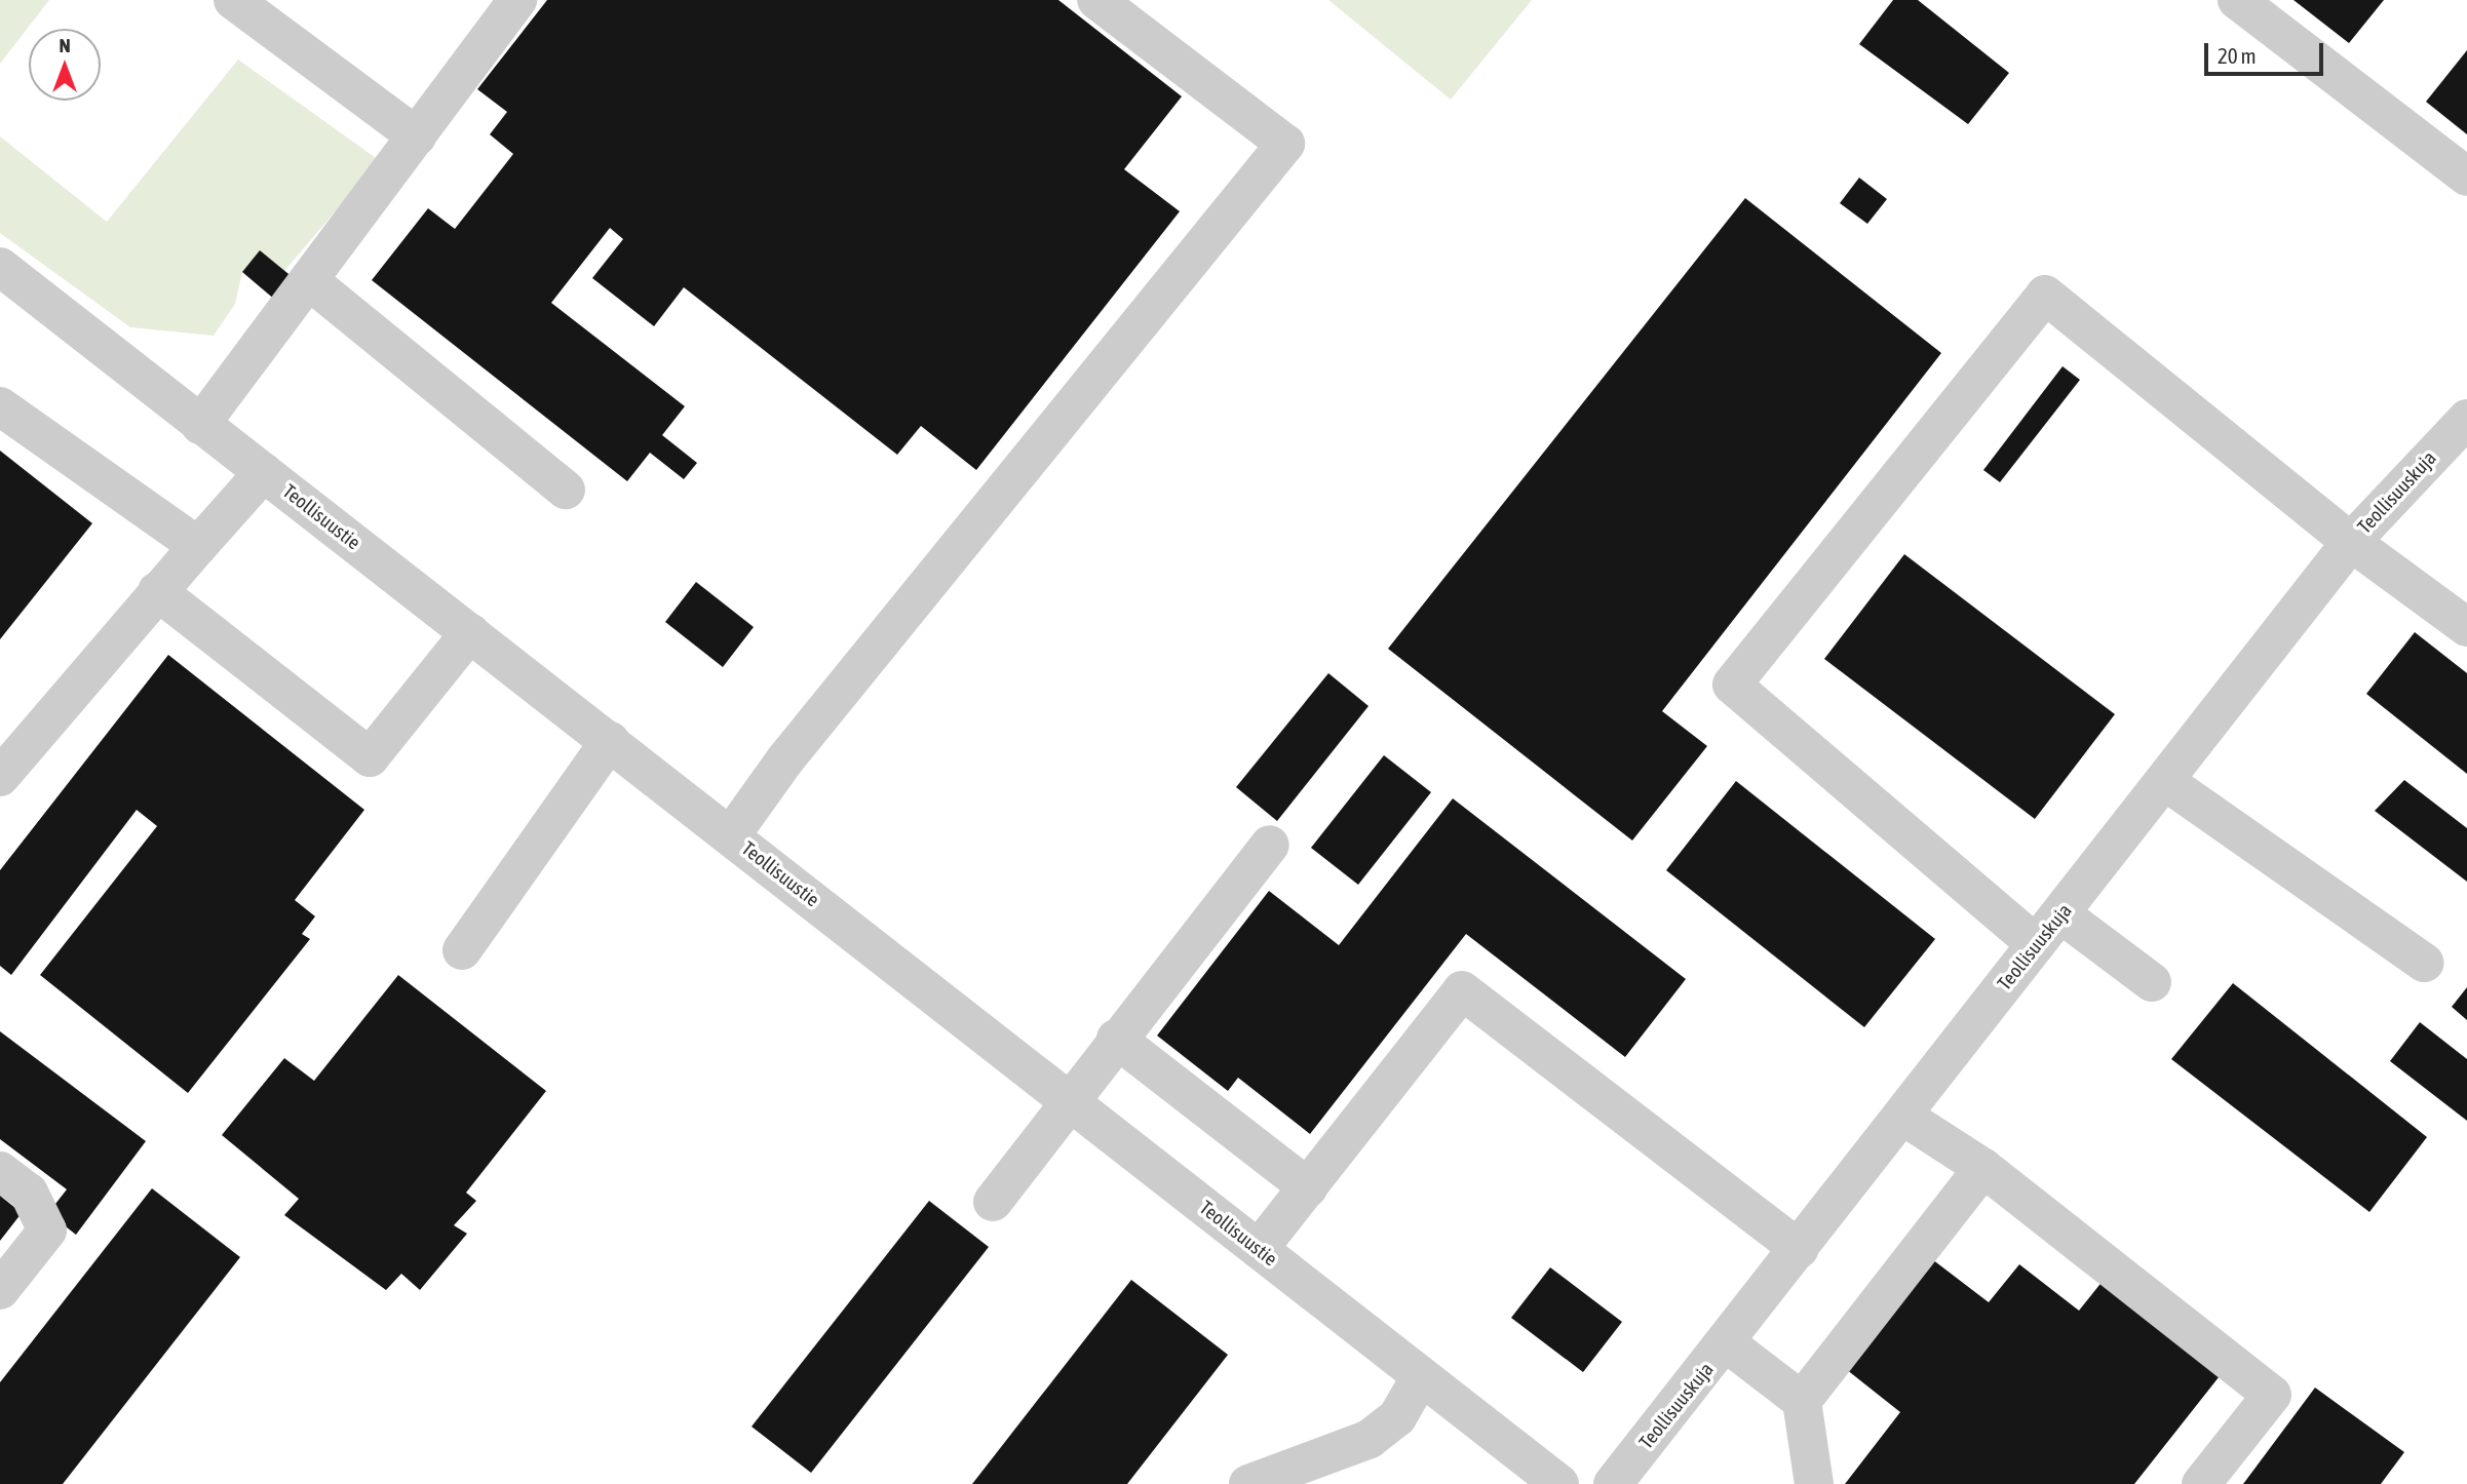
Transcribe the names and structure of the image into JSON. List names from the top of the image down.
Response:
{
  "streets": {
    "street": ["Teollisuuskuja", "Teollisuustie"]
  },
  "scale_bar": "20 m",
  "north": "top"
}
